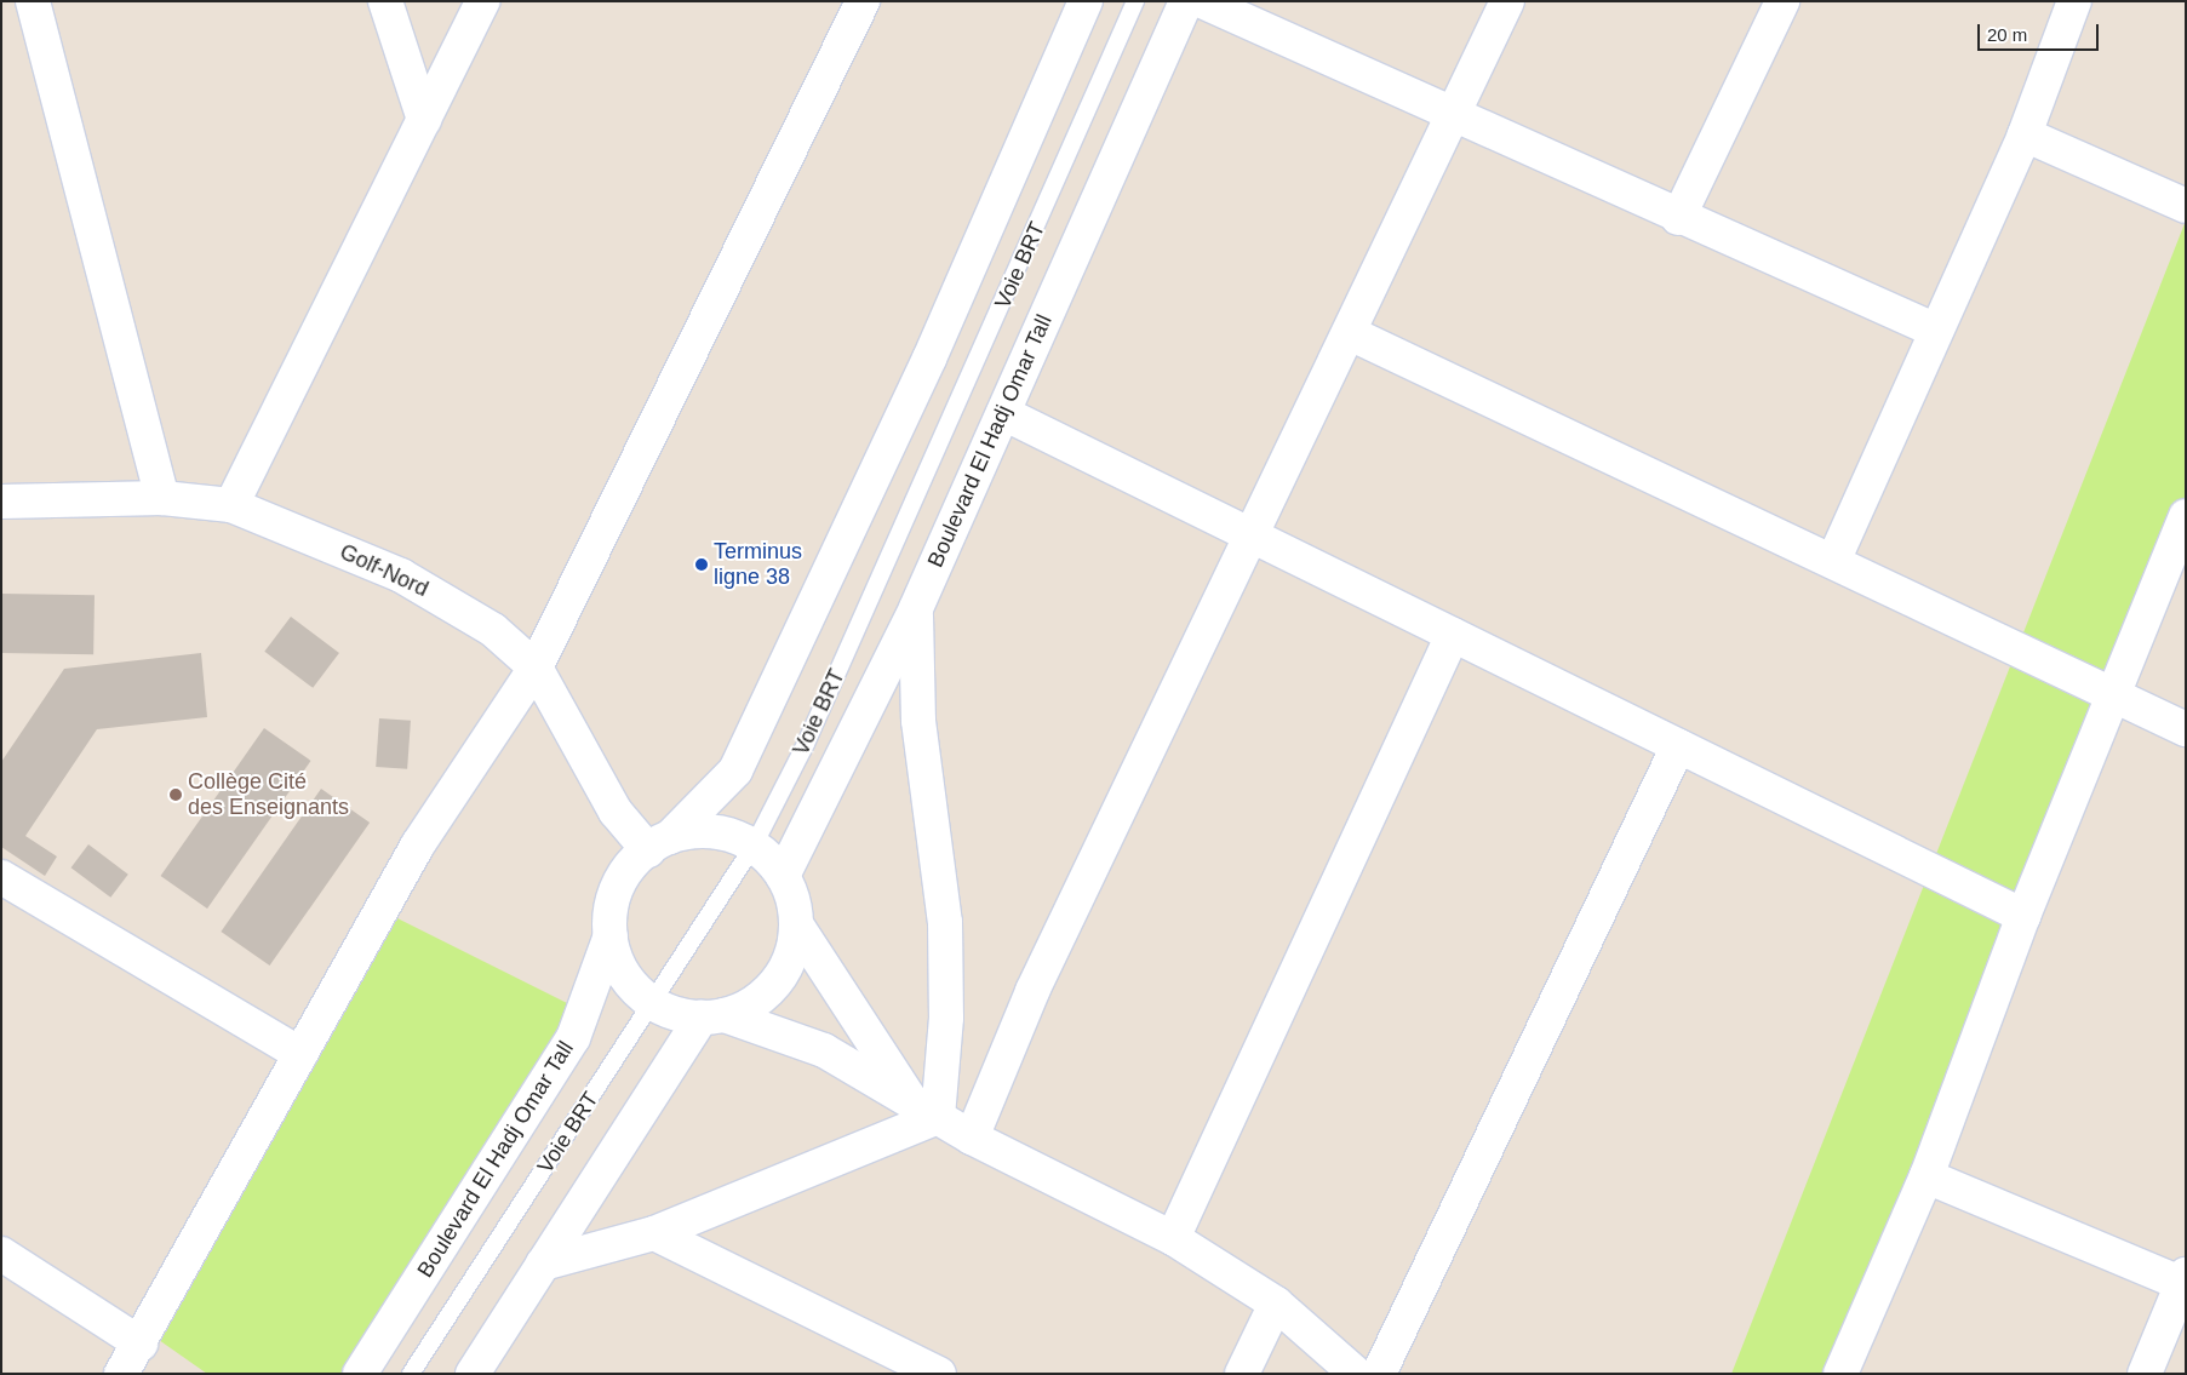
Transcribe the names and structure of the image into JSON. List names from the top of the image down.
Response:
{
  "streets": {
    "street": ["Boulevard El Hadj Omar Tall", "Golf-Nord"],
    "lane": ["Voie BRT"]
  },
  "crossings": [
    ["Voie BRT", "Boulevard El Hadj Omar Tall"],
    ["Boulevard El Hadj Omar Tall", "Golf-Nord"]
  ],
  "places": ["Terminus ligne 38", "Collège Cité des Enseignants"],
  "scale_bar": "20 m"
}
